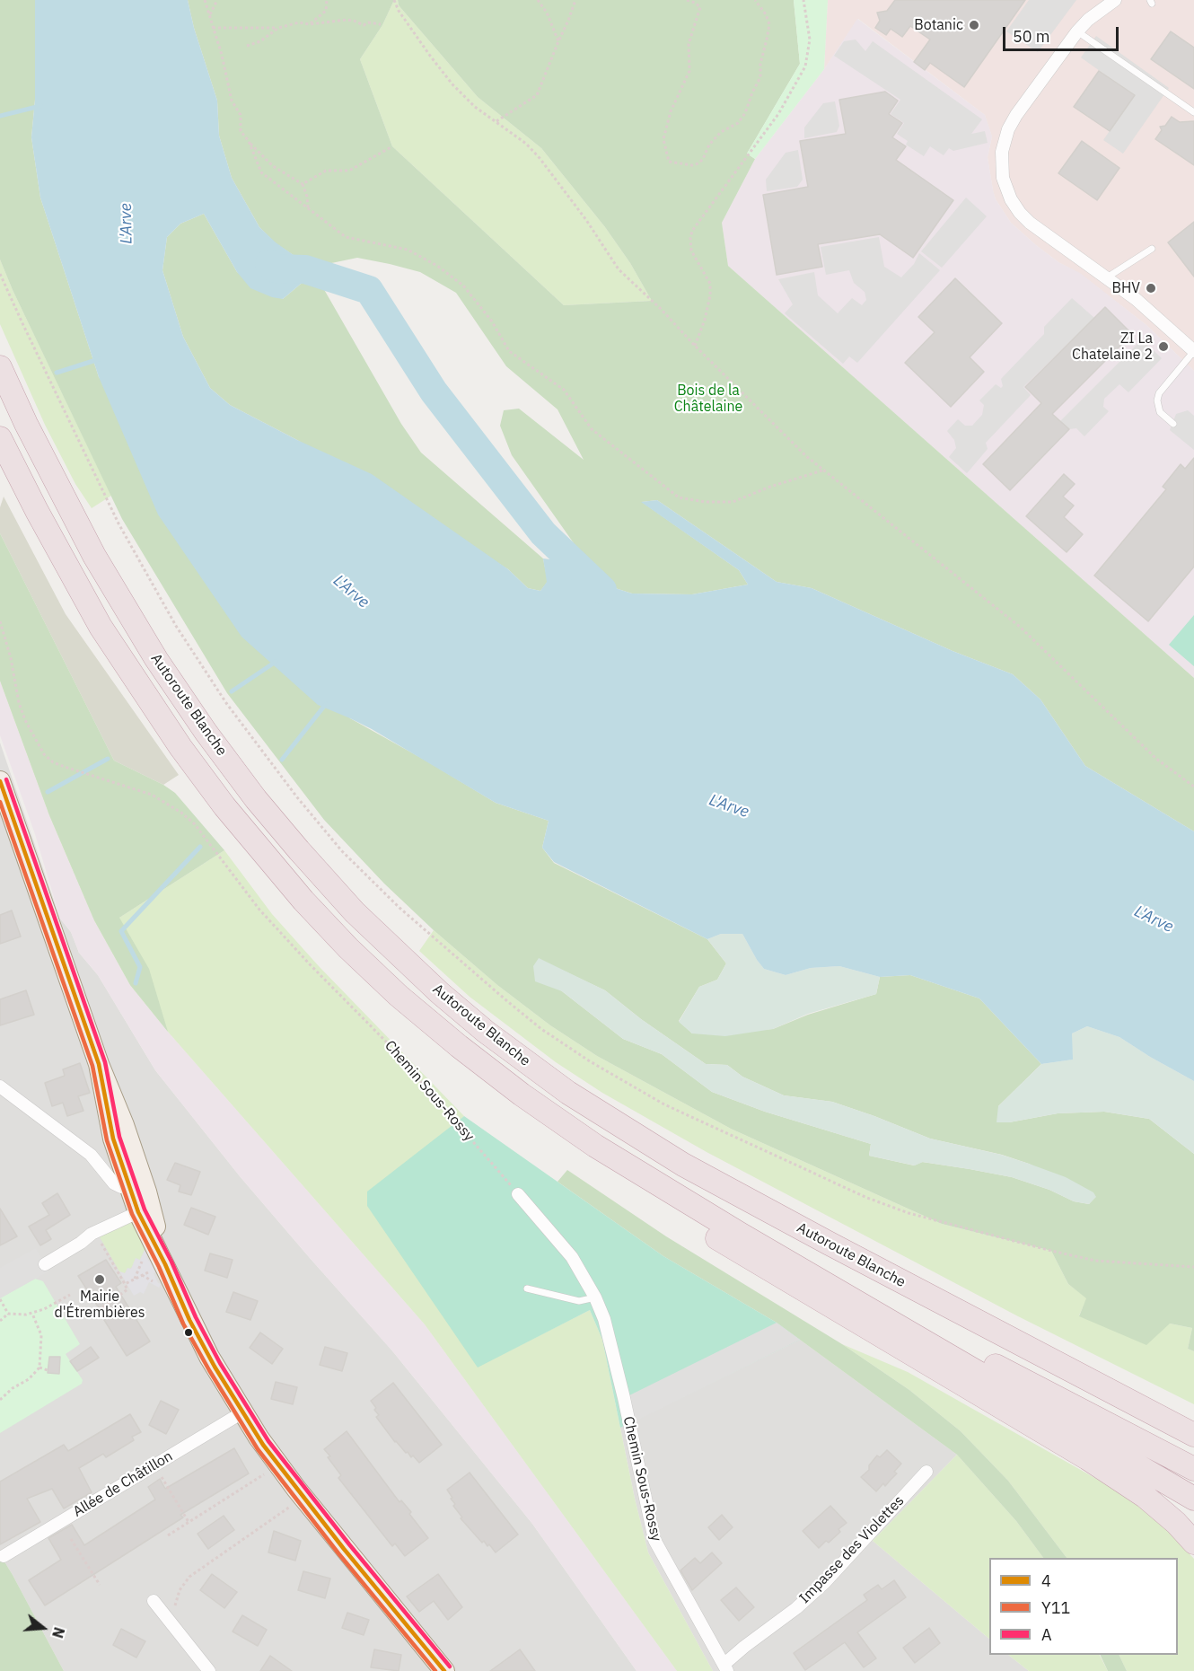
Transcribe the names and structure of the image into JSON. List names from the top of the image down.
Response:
{
  "streets": {
    "highway": ["Autoroute Blanche"],
    "street": ["Chemin Sous-Rossy", "Allée de Châtillon", "Impasse des Violettes"]
  },
  "crossings": [
    ["Chemin Sous-Rossy", "Impasse des Violettes"]
  ],
  "water": ["L'Arve"],
  "parks": ["Bois de la Châtelaine"],
  "places": [
    "Botanic",
    "BHV",
    "ZI La Chatelaine 2",
    "Mairie d'Étrembières"
  ],
  "lines": ["transit line A", "transit line 4", "transit line Y11"],
  "legend": ["4", "Y11", "A"],
  "scale_bar": "50 m",
  "north": "right"
}
